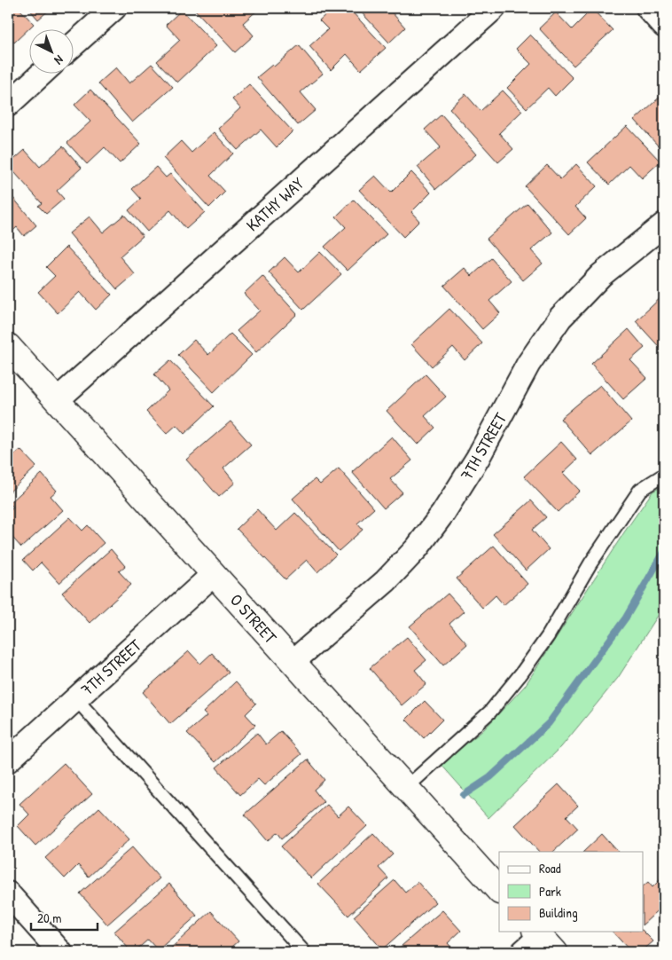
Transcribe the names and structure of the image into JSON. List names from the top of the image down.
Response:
{
  "streets": {
    "street": ["KATHY WAY", "7TH STREET", "O STREET"]
  },
  "crossings": [
    ["KATHY WAY", "O STREET"],
    ["7TH STREET", "O STREET"]
  ],
  "legend": ["Road", "Park", "Building"],
  "scale_bar": "20 m",
  "north": "bottom right"
}
